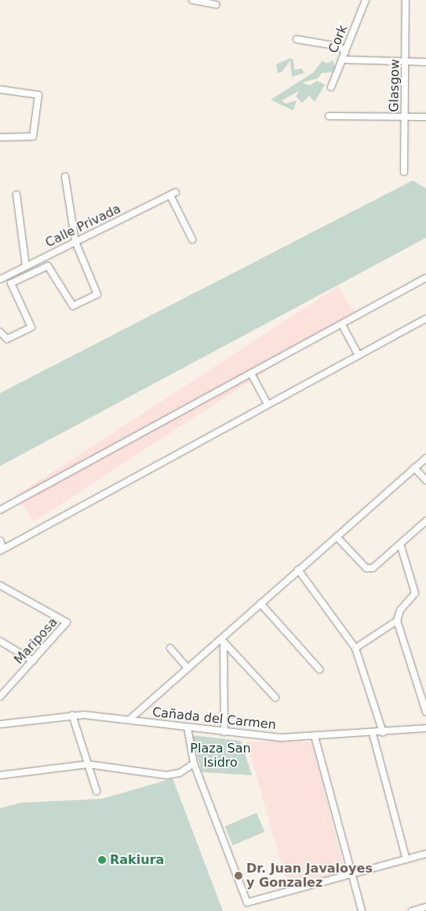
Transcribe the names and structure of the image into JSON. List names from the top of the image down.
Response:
{
  "streets": {
    "street": [
      "Cork",
      "Glasgow",
      "Calle Privada",
      "Mariposa",
      "Cañada del Carmen"
    ]
  },
  "crossings": [
    ["Cork", "Glasgow"]
  ],
  "parks": ["Plaza San Isidro"],
  "places": ["Rakiura", "Dr. Juan Javaloyes y Gonzalez"]
}
